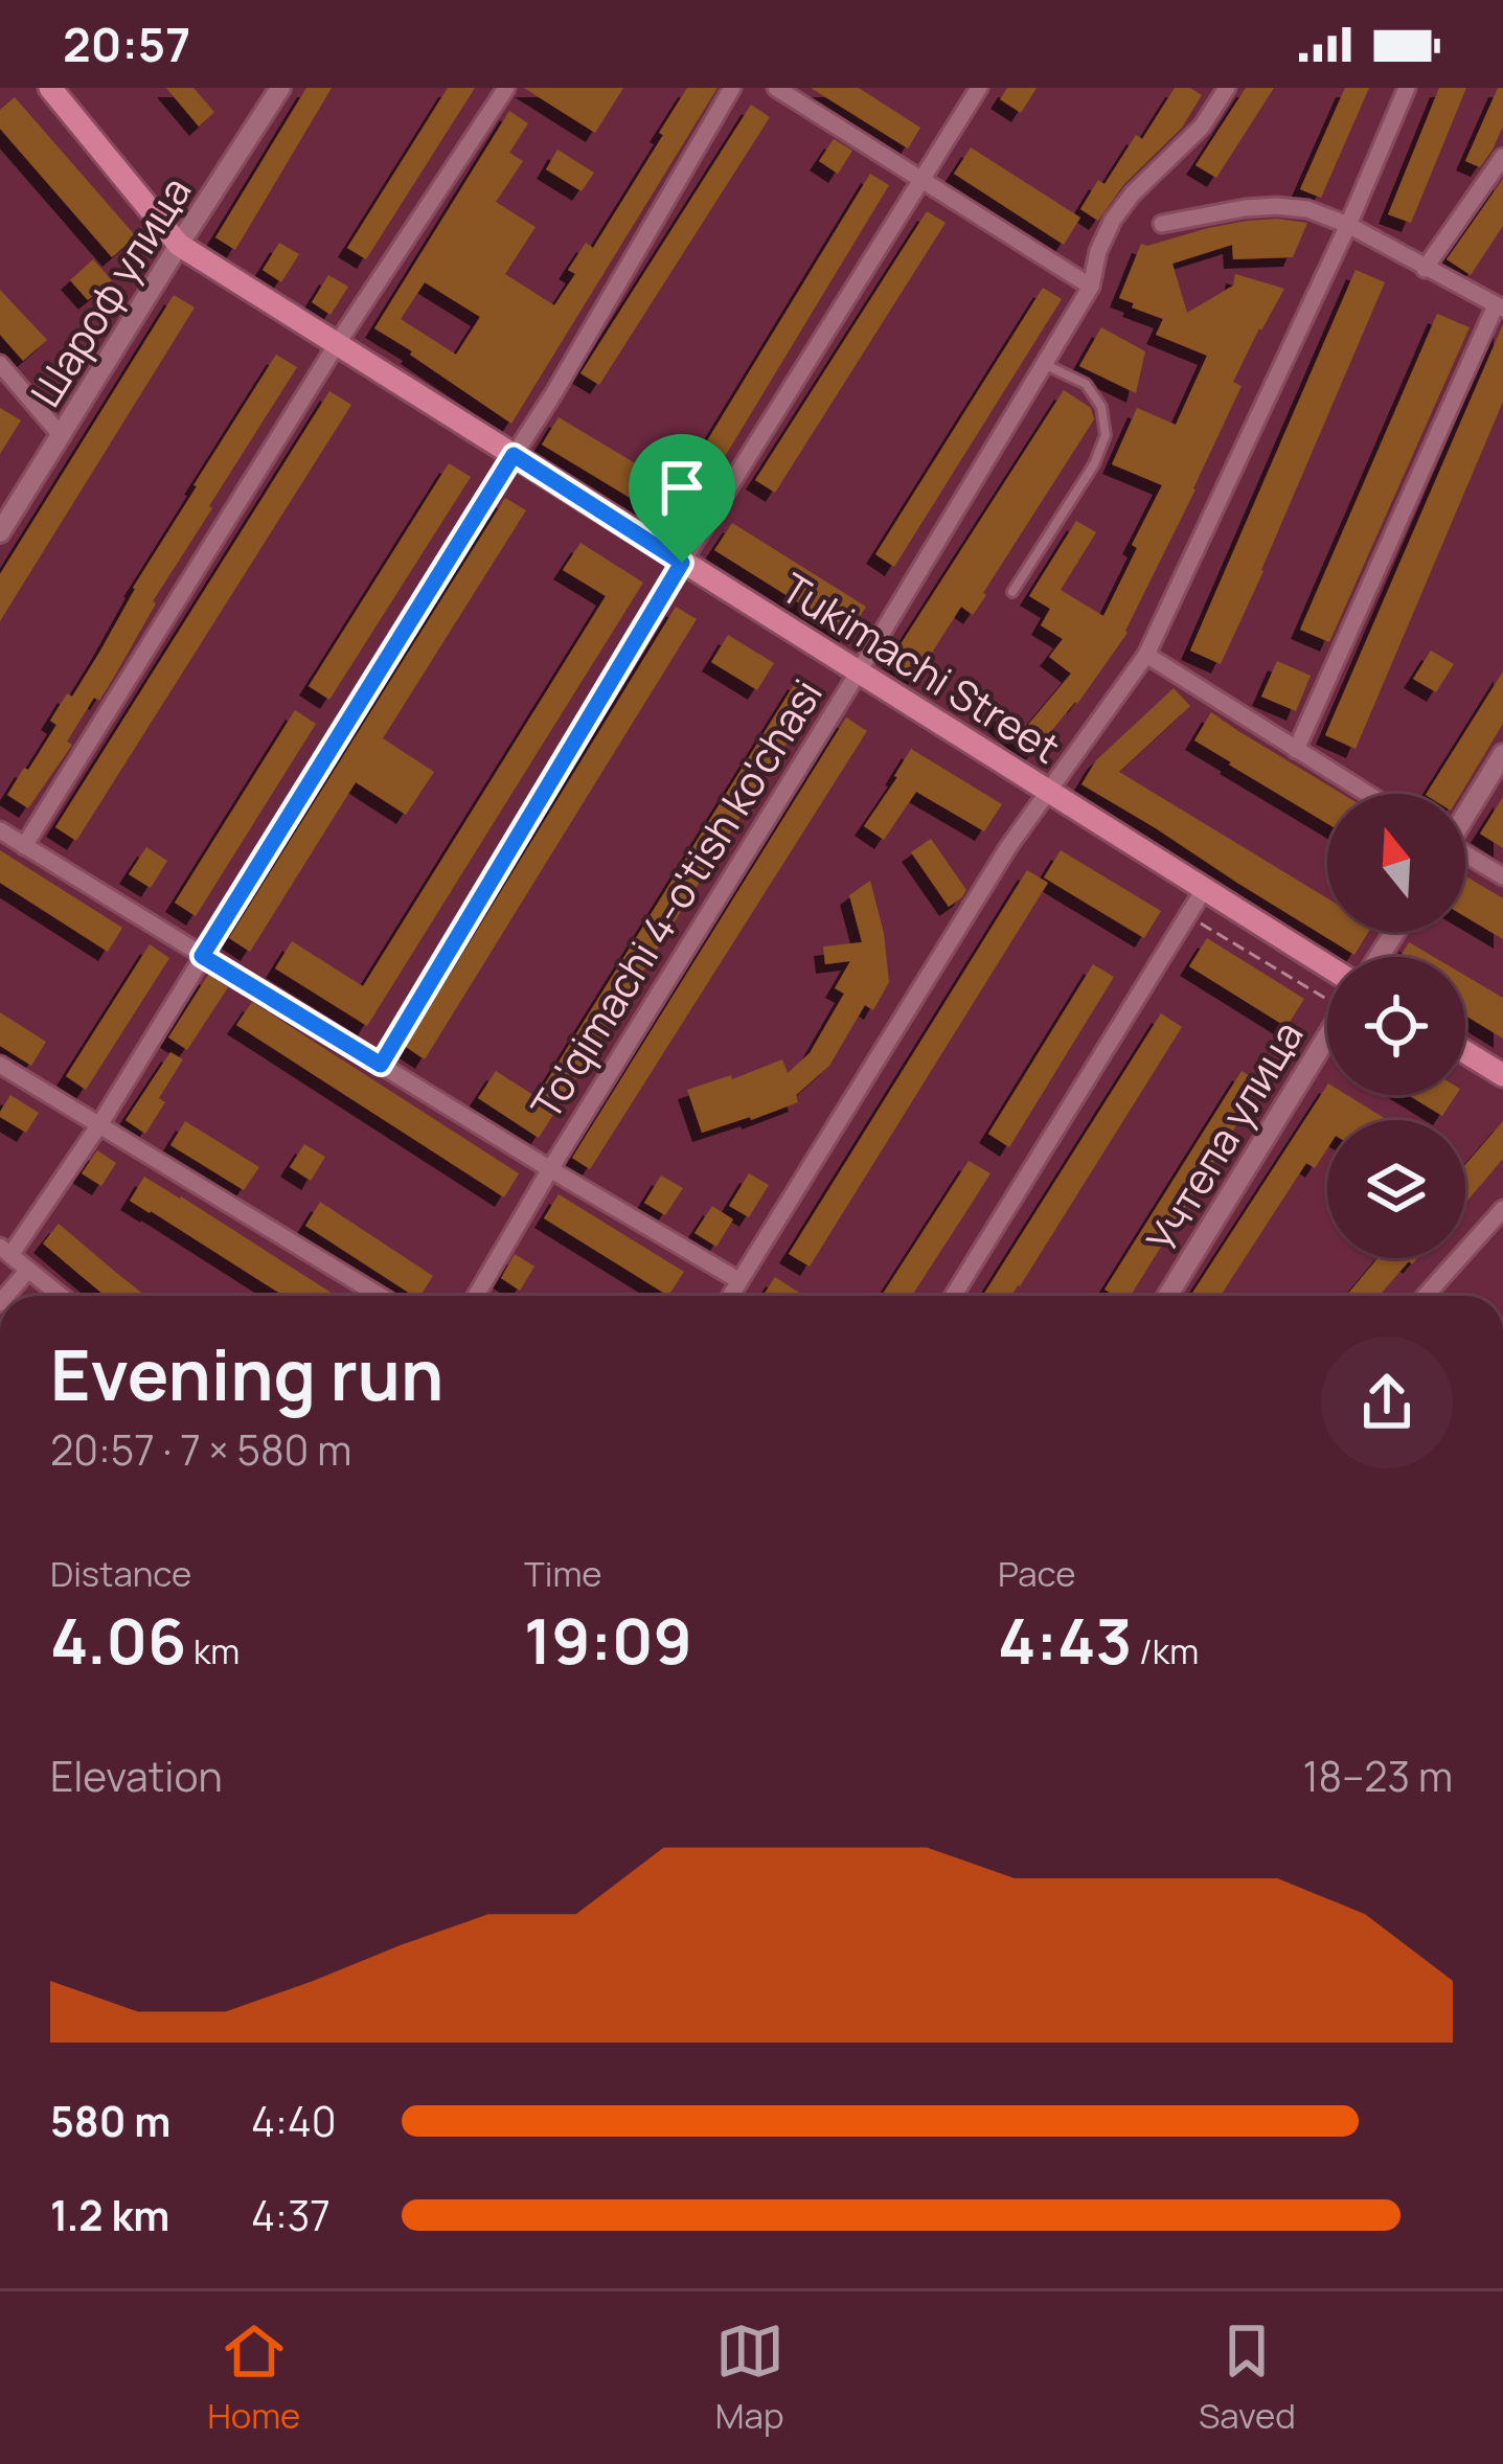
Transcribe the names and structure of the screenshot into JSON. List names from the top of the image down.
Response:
{
  "streets": {
    "main road": ["Tukimachi Street"],
    "street": ["Шароф улица", "To'qimachi 4-o'tish ko'chasi", "Учтепа улица"]
  },
  "crossings": [
    ["Шароф улица", "Tukimachi Street"],
    ["Tukimachi Street", "To'qimachi 4-o'tish ko'chasi"]
  ],
  "north": "top",
  "page": {
    "status": "20:57",
    "heading": ["Evening run", "20:57 · 7 × 580 m"],
    "stats": [
      ["Distance", "4.06 km"],
      ["Time", "19:09"],
      ["Pace", "4:43 /km"]
    ],
    "chart": ["Elevation", "18–23 m"],
    "list": [
      {
        "name": "580 m",
        "note": "4:40"
      },
      {
        "name": "1.2 km",
        "note": "4:37"
      }
    ],
    "tabs": ["Home", "Map", "Saved"]
  }
}
